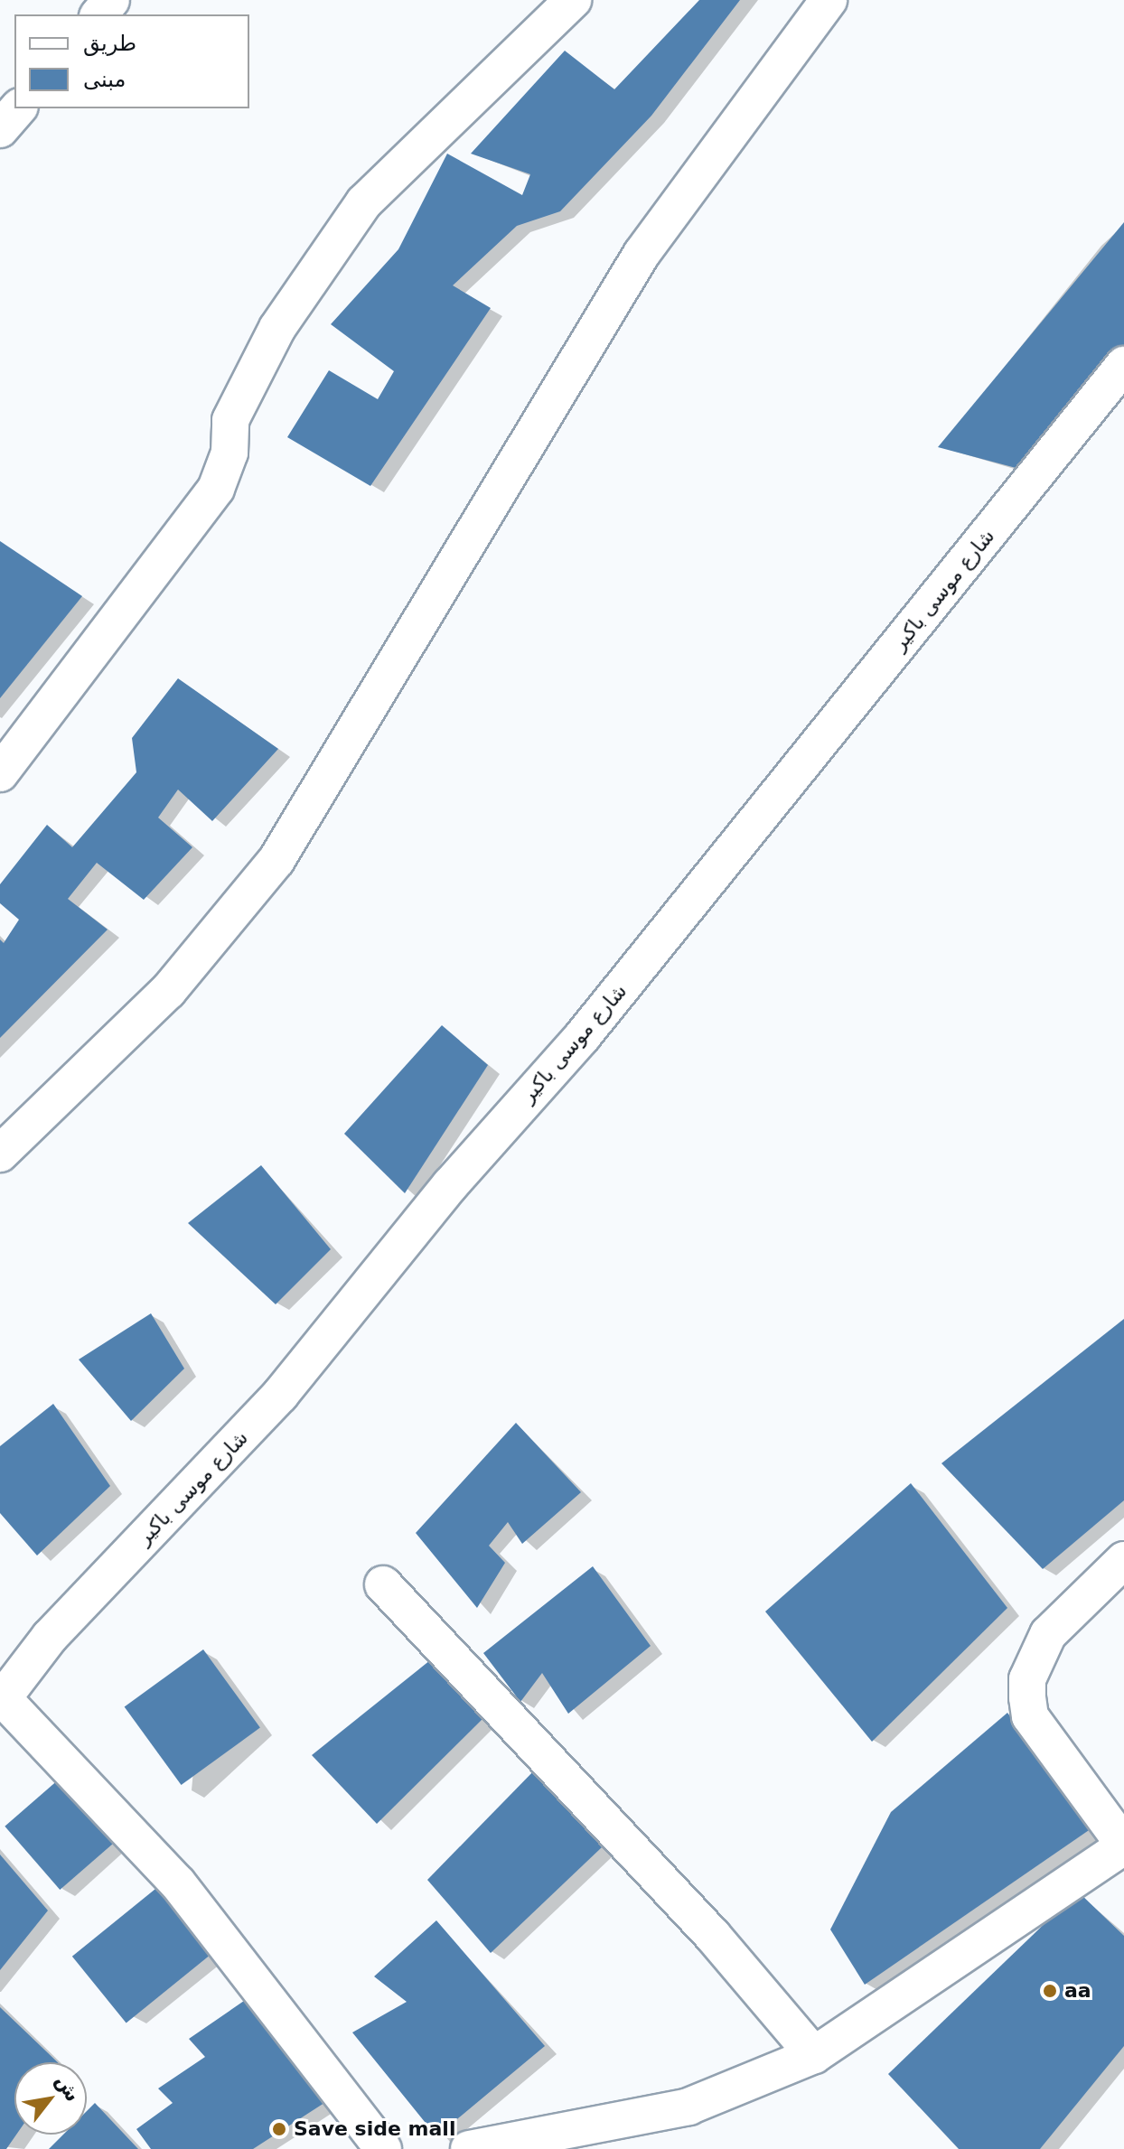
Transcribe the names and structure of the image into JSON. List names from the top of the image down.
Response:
{
  "streets": {
    "street": ["شارع موسى باكير"]
  },
  "places": ["aa", "Save side mall"],
  "legend": ["طريق", "مبنى"],
  "north": "top right"
}
